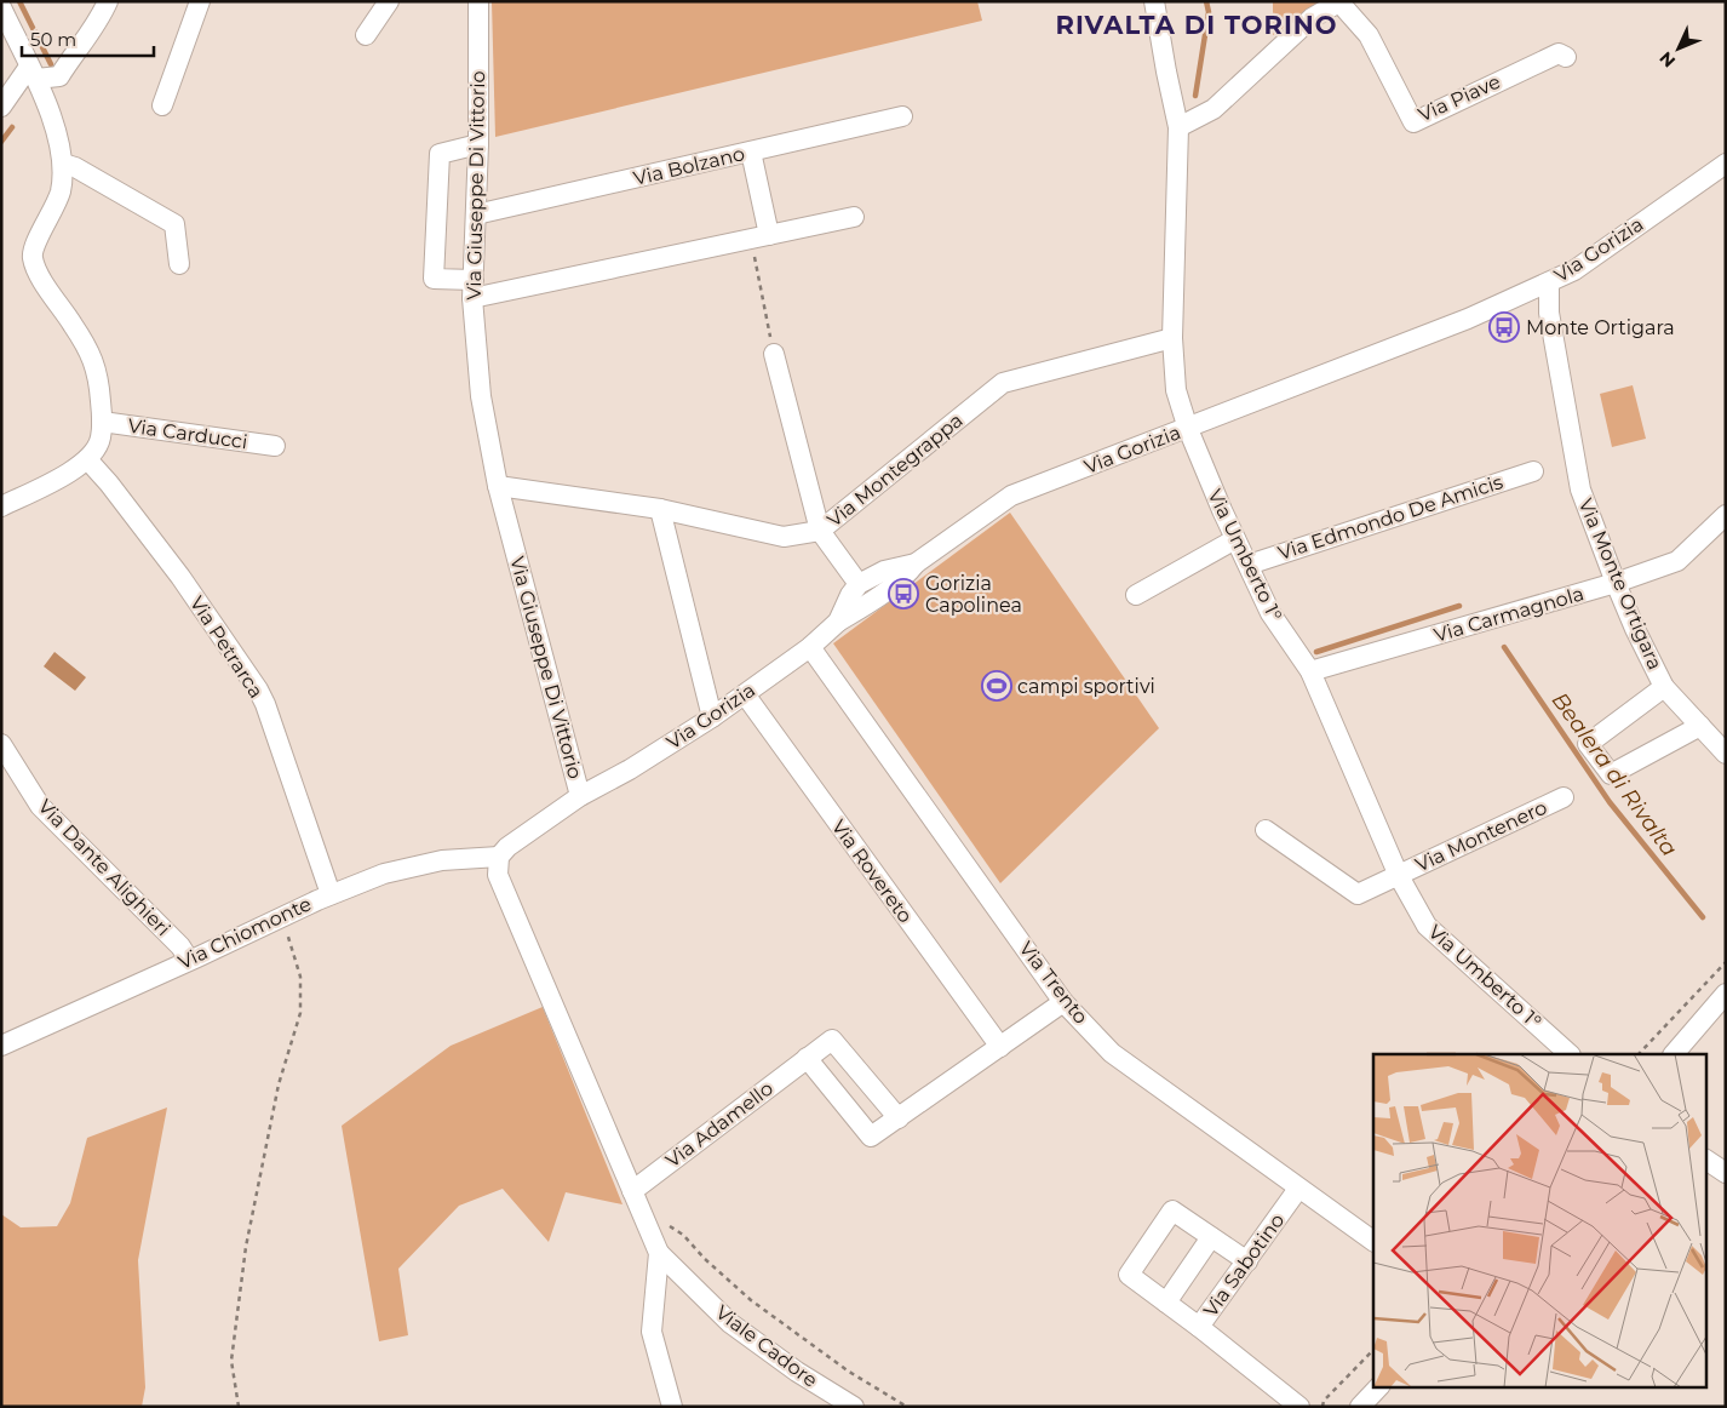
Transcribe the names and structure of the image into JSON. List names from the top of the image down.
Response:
{
  "streets": {
    "street": [
      "Via Piave",
      "Via Bolzano",
      "Via Giuseppe Di Vittorio",
      "Via Gorizia",
      "Via Carducci",
      "Via Montegrappa",
      "Via Edmondo De Amicis",
      "Via Umberto 1°",
      "Via Monte Ortigara",
      "Via Carmagnola",
      "Via Petrarca",
      "Via Montenero",
      "Via Dante Alighieri",
      "Via Rovereto",
      "Via Chiomonte",
      "Via Trento",
      "Via Adamello",
      "Via Sabotino",
      "Viale Cadore"
    ]
  },
  "crossings": [
    ["Via Bolzano", "Via Giuseppe Di Vittorio"],
    ["Via Giuseppe Di Vittorio", "Via Gorizia"],
    ["Via Giuseppe Di Vittorio", "Via Montegrappa"],
    ["Via Giuseppe Di Vittorio", "Via Chiomonte"],
    ["Via Gorizia", "Via Umberto 1°"],
    ["Via Gorizia", "Via Monte Ortigara"],
    ["Via Gorizia", "Via Rovereto"],
    ["Via Gorizia", "Via Trento"],
    ["Via Montegrappa", "Via Umberto 1°"],
    ["Via Edmondo De Amicis", "Via Umberto 1°"],
    ["Via Umberto 1°", "Via Carmagnola"],
    ["Via Umberto 1°", "Via Montenero"],
    ["Via Monte Ortigara", "Via Carmagnola"],
    ["Via Petrarca", "Via Chiomonte"],
    ["Via Dante Alighieri", "Via Chiomonte"],
    ["Via Trento", "Via Sabotino"]
  ],
  "districts": ["RIVALTA DI TORINO"],
  "water": ["Bealera di Rivalta"],
  "places": {
    "bus stop": ["Monte Ortigara", "Gorizia Capolinea"],
    "sports": ["campi sportivi"]
  },
  "scale_bar": "50 m",
  "north": "bottom left"
}
